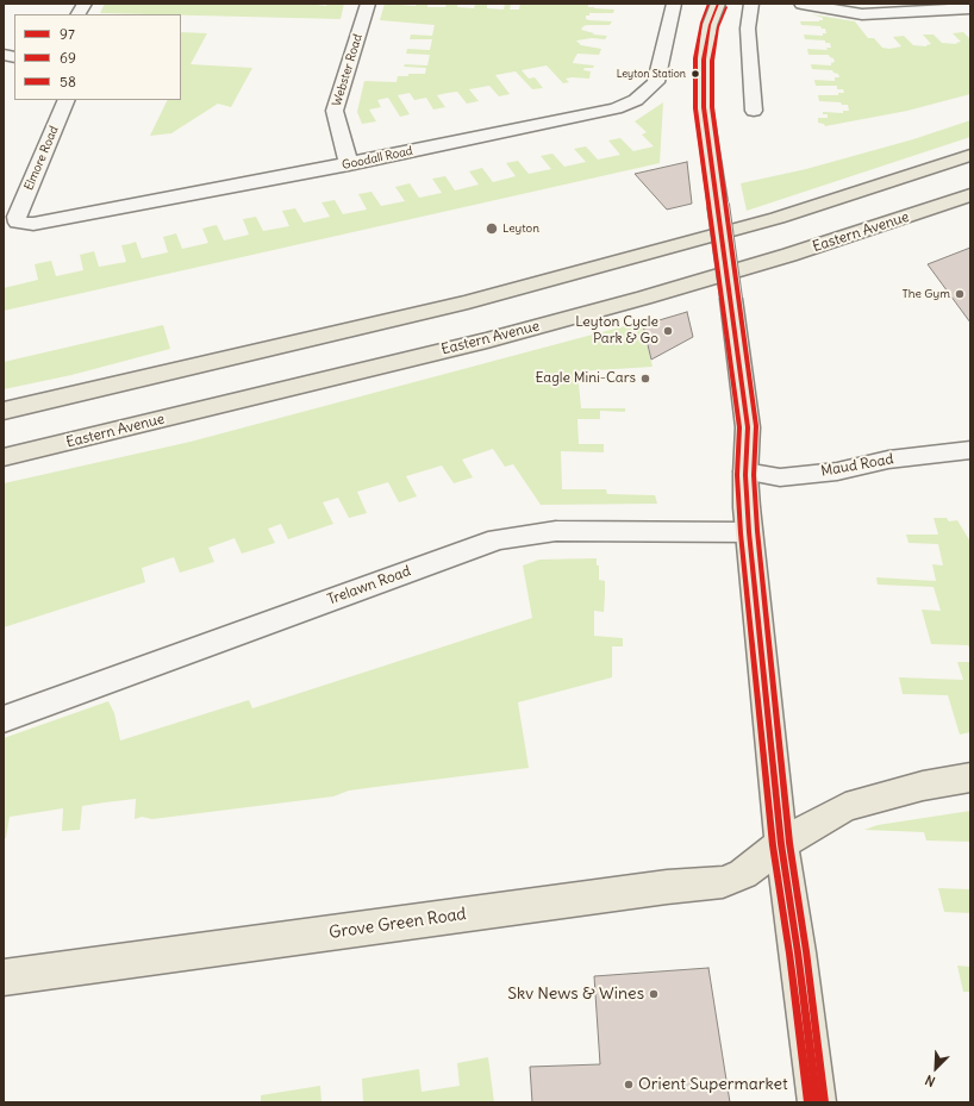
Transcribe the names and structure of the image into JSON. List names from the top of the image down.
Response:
{
  "streets": {
    "main road": ["Eastern Avenue", "Grove Green Road"],
    "street": [
      "Webster Road",
      "Elmore Road",
      "Goodall Road",
      "Maud Road",
      "Trelawn Road"
    ]
  },
  "crossings": [
    ["Webster Road", "Goodall Road"],
    ["Elmore Road", "Goodall Road"]
  ],
  "places": [
    "Leyton Station",
    "Leyton",
    "The Gym",
    "Leyton Cycle Park & Go",
    "Eagle Mini-Cars",
    "Skv News & Wines",
    "Orient Supermarket"
  ],
  "lines": ["transit line 97", "transit line 69", "transit line 58"],
  "legend": ["97", "69", "58"],
  "north": "bottom left"
}
